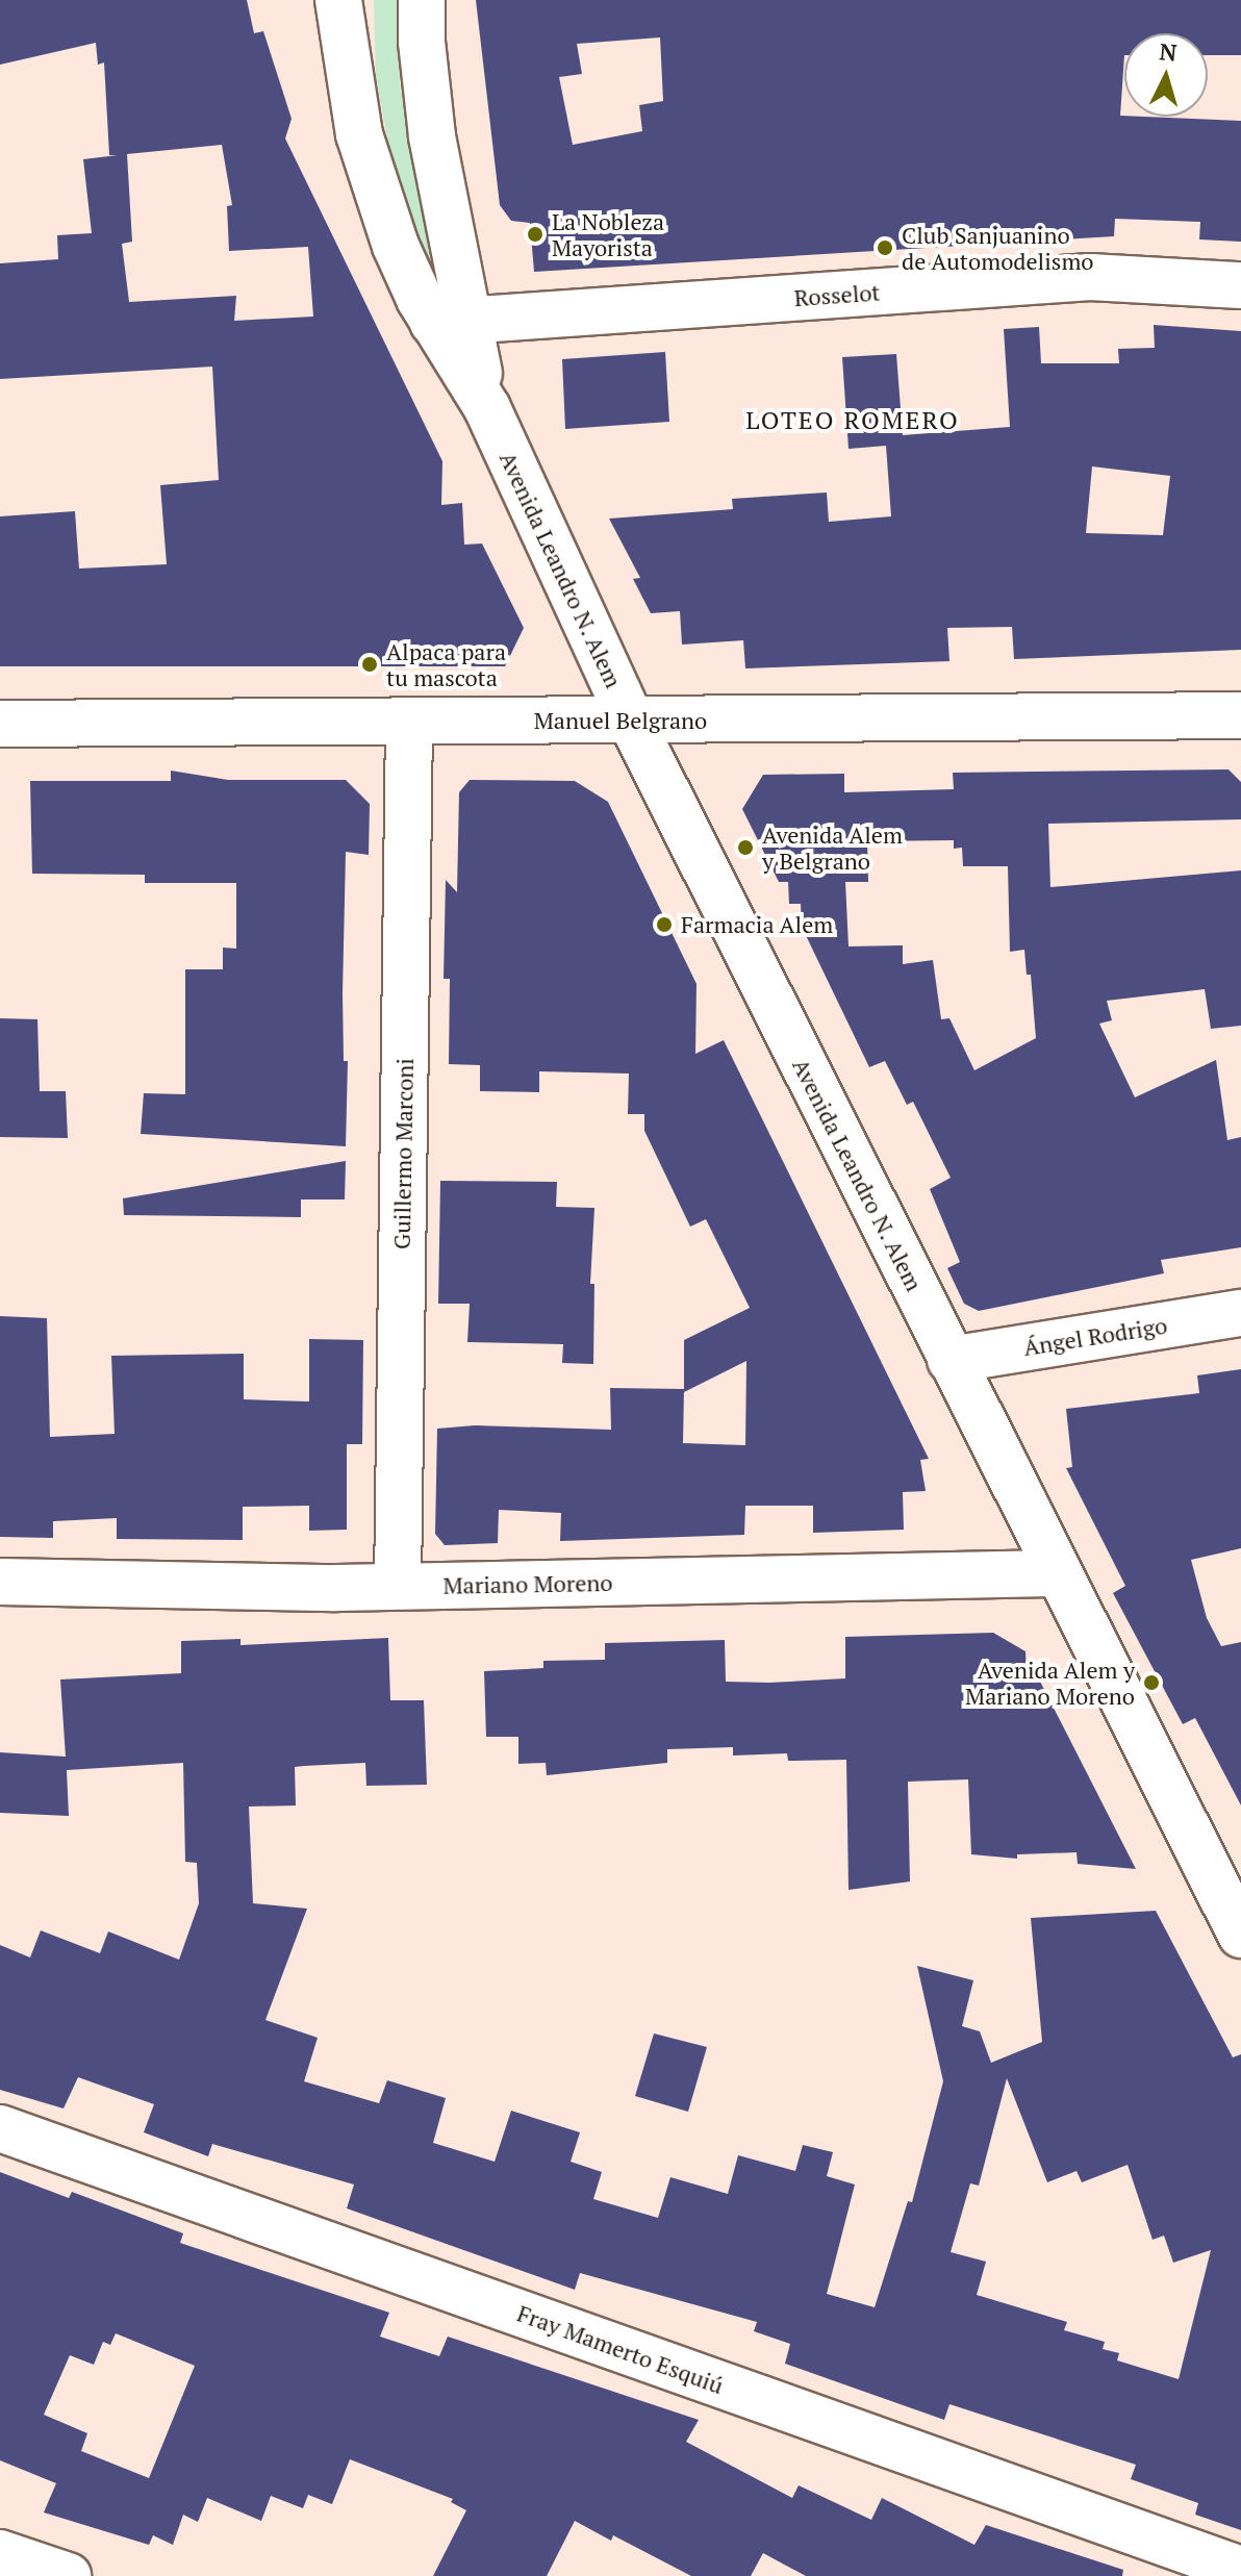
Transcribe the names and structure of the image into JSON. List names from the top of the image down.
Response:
{
  "streets": {
    "street": [
      "Rosselot",
      "Avenida Leandro N. Alem",
      "Manuel Belgrano",
      "Guillermo Marconi",
      "Ángel Rodrigo",
      "Mariano Moreno",
      "Fray Mamerto Esquiú"
    ]
  },
  "crossings": [
    ["Rosselot", "Avenida Leandro N. Alem"],
    ["Avenida Leandro N. Alem", "Manuel Belgrano"],
    ["Avenida Leandro N. Alem", "Ángel Rodrigo"],
    ["Avenida Leandro N. Alem", "Mariano Moreno"],
    ["Manuel Belgrano", "Guillermo Marconi"],
    ["Guillermo Marconi", "Mariano Moreno"]
  ],
  "districts": ["LOTEO ROMERO"],
  "places": [
    "La Nobleza Mayorista",
    "Club Sanjuanino de Automodelismo",
    "Alpaca para tu mascota",
    "Avenida Alem y Belgrano",
    "Farmacia Alem",
    "Avenida Alem y Mariano Moreno"
  ],
  "north": "top"
}
